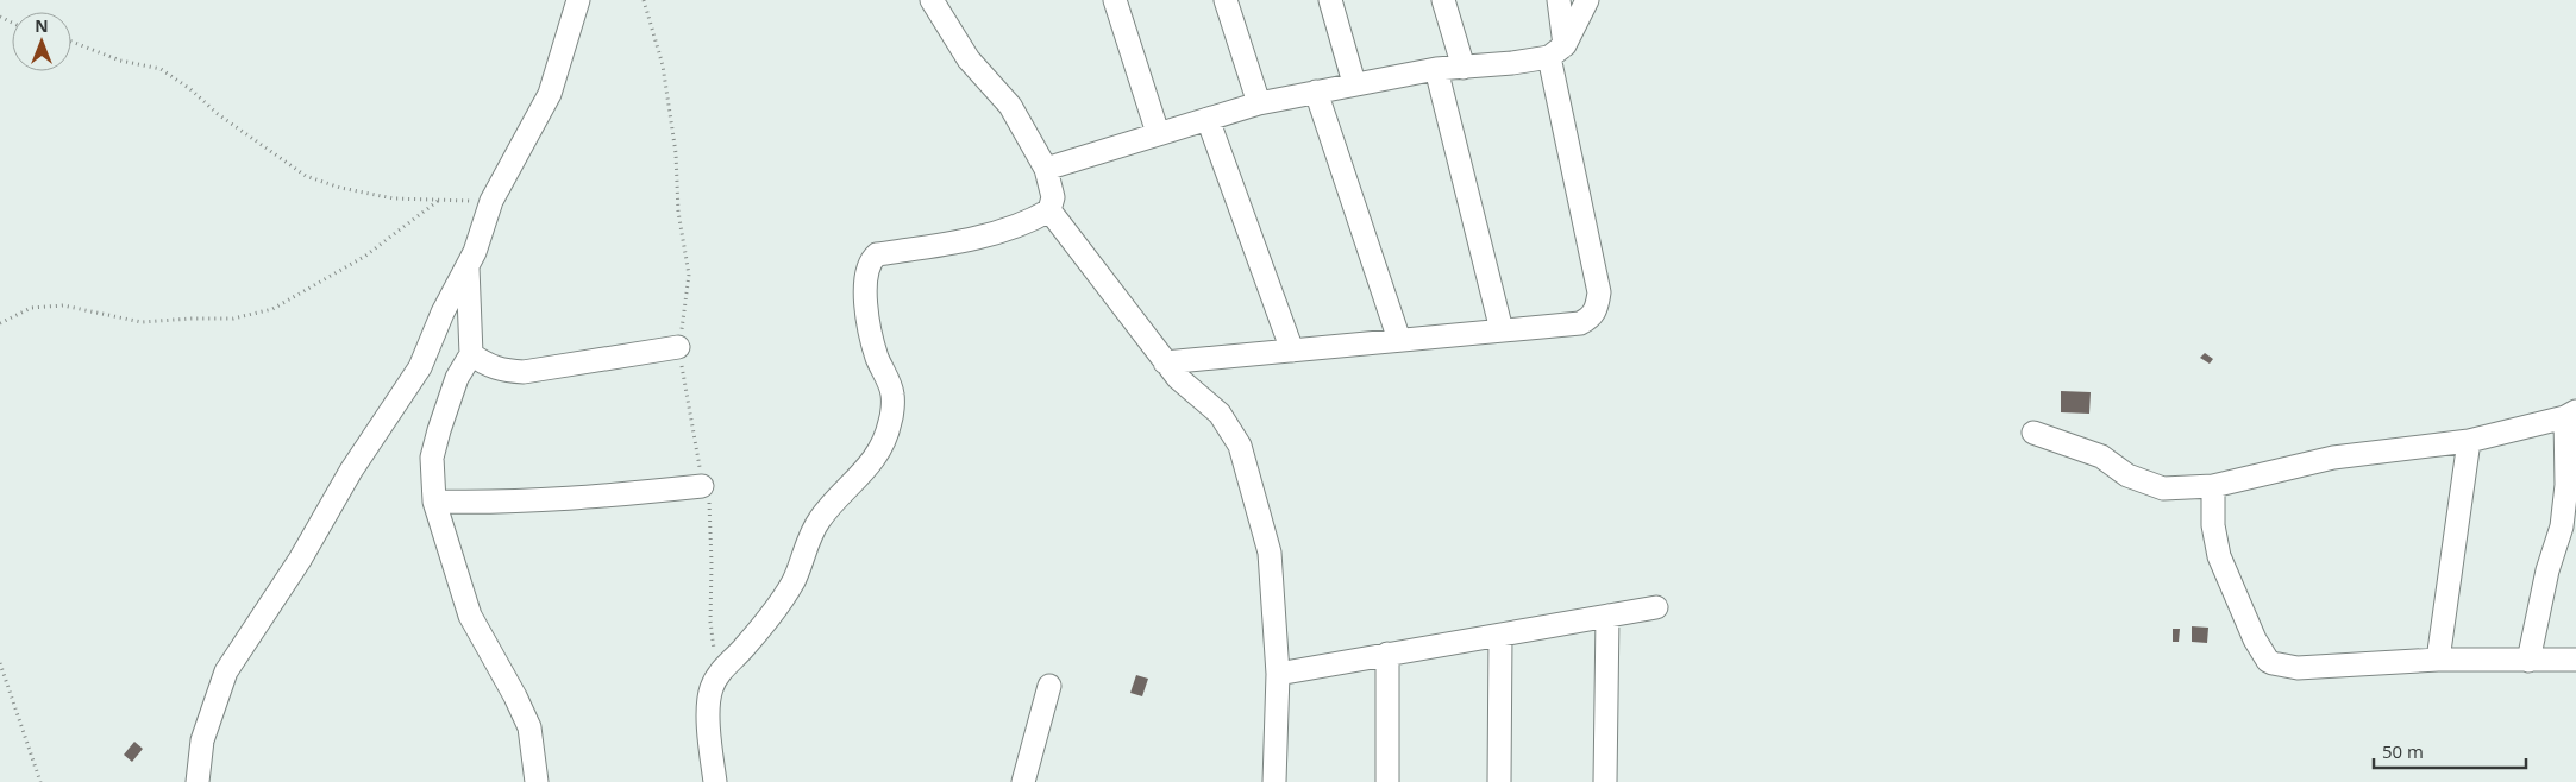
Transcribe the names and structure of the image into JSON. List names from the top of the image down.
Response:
{
  "scale_bar": "50 m",
  "north": "top"
}
